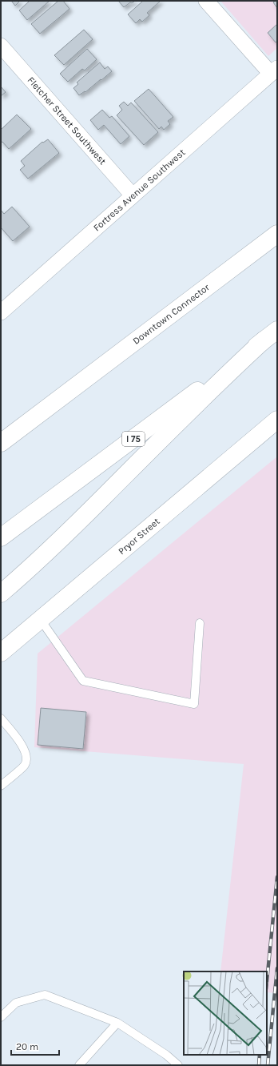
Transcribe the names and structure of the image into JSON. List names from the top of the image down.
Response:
{
  "streets": {
    "main road": ["Downtown Connector", "I 75", "Pryor Street"],
    "street": ["Fletcher Street Southwest", "Fortress Avenue Southwest"]
  },
  "crossings": [
    ["Fletcher Street Southwest", "Fortress Avenue Southwest"]
  ],
  "scale_bar": "20 m"
}
